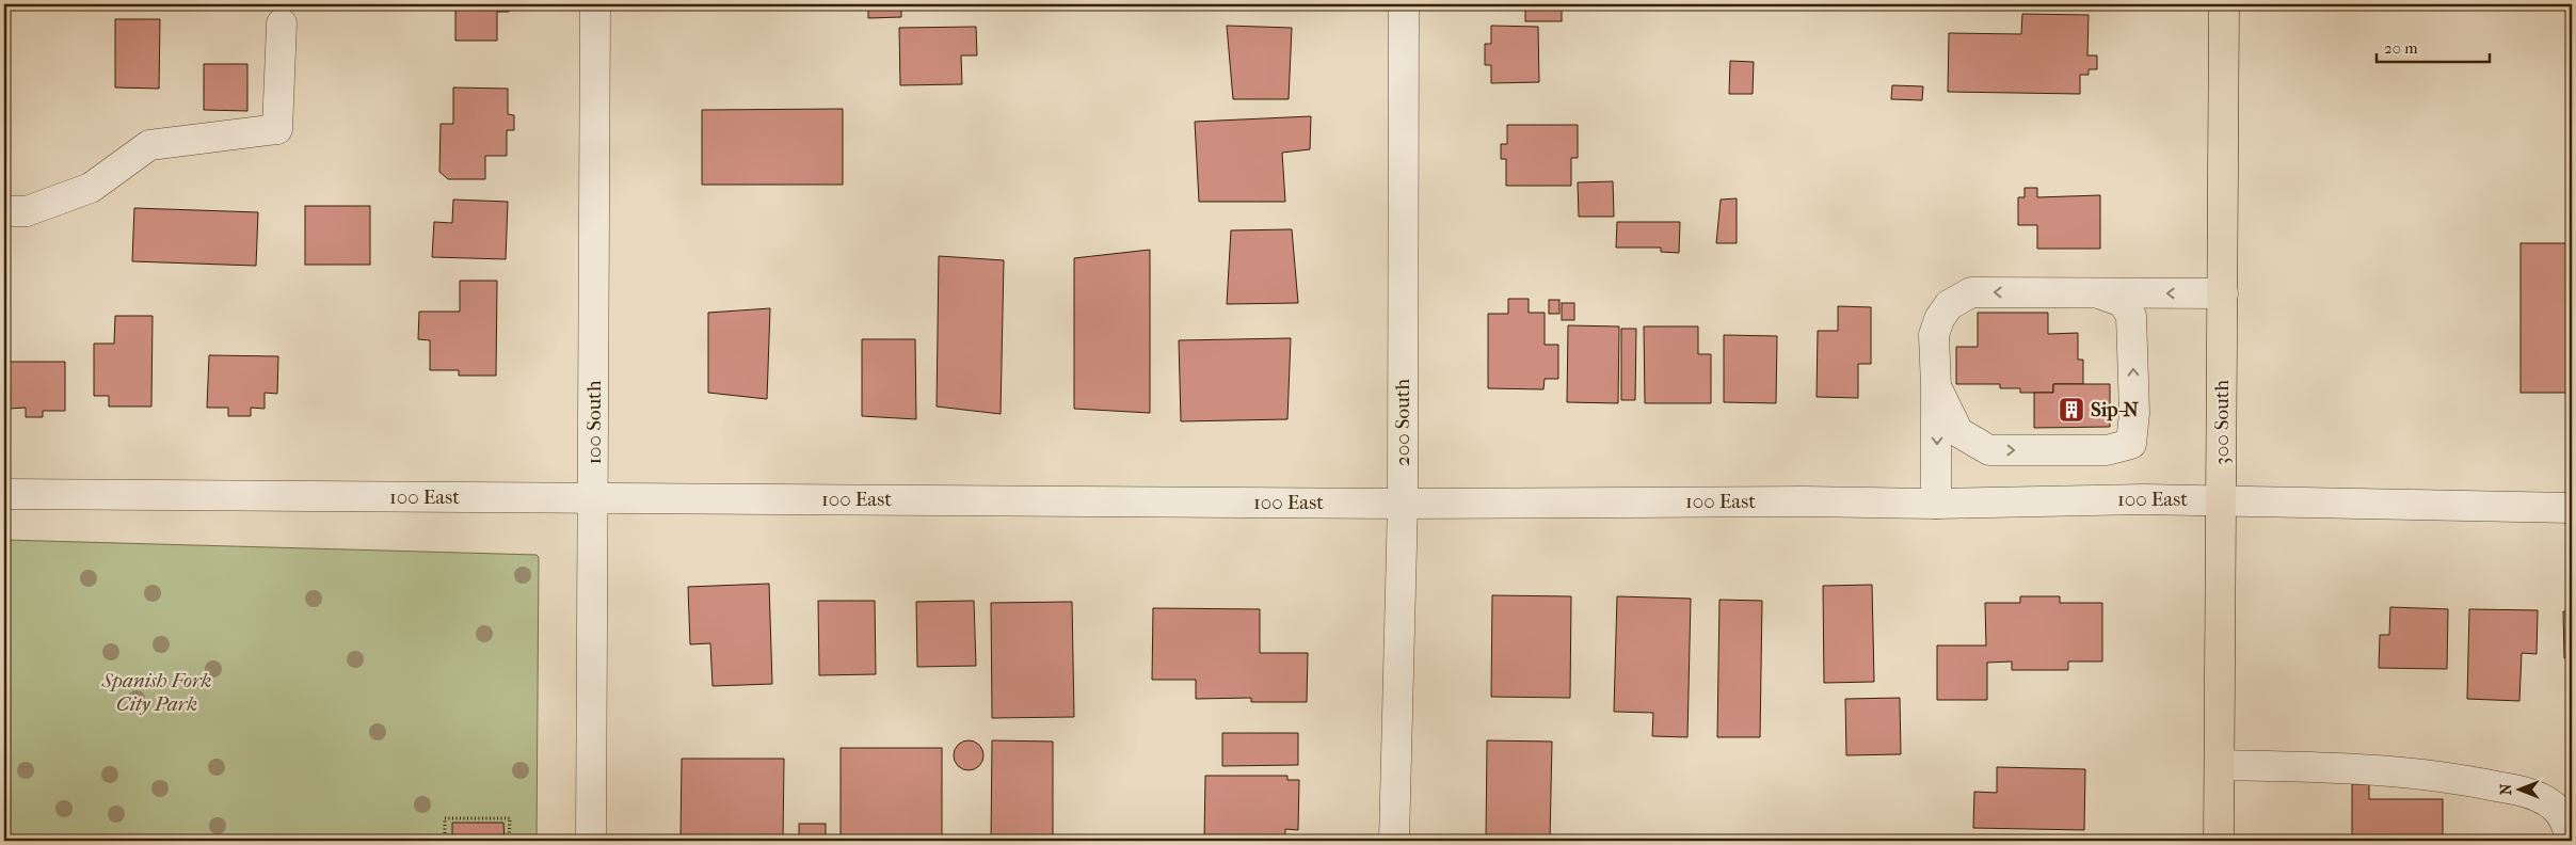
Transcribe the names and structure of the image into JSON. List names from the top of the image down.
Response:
{
  "streets": {
    "main road": ["300 South"],
    "street": ["100 South", "200 South", "100 East"]
  },
  "crossings": [
    ["100 South", "100 East"],
    ["200 South", "100 East"],
    ["300 South", "100 East"]
  ],
  "parks": ["Spanish Fork City Park"],
  "places": {
    "building": ["Sip-N"]
  },
  "scale_bar": "20 m",
  "north": "left"
}
